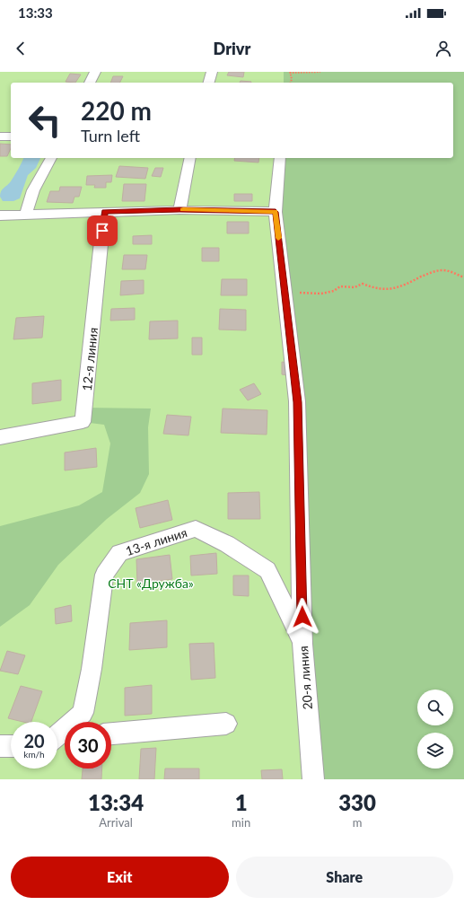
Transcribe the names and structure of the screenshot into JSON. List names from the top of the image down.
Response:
{
  "streets": {
    "street": ["12-я линия", "13-я линия", "20-я линия"]
  },
  "crossings": [
    ["13-я линия", "20-я линия"]
  ],
  "parks": ["СНТ «Дружба»"],
  "page": {
    "status": "13:33",
    "header": "Drivr",
    "turn": ["220 m", "Turn left"],
    "speed": "20 km/h",
    "limit": "30",
    "eta": [
      "13:34",
      "Arrival",
      "1",
      "min",
      "330",
      "m"
    ],
    "buttons": ["Exit", "Share"]
  }
}
